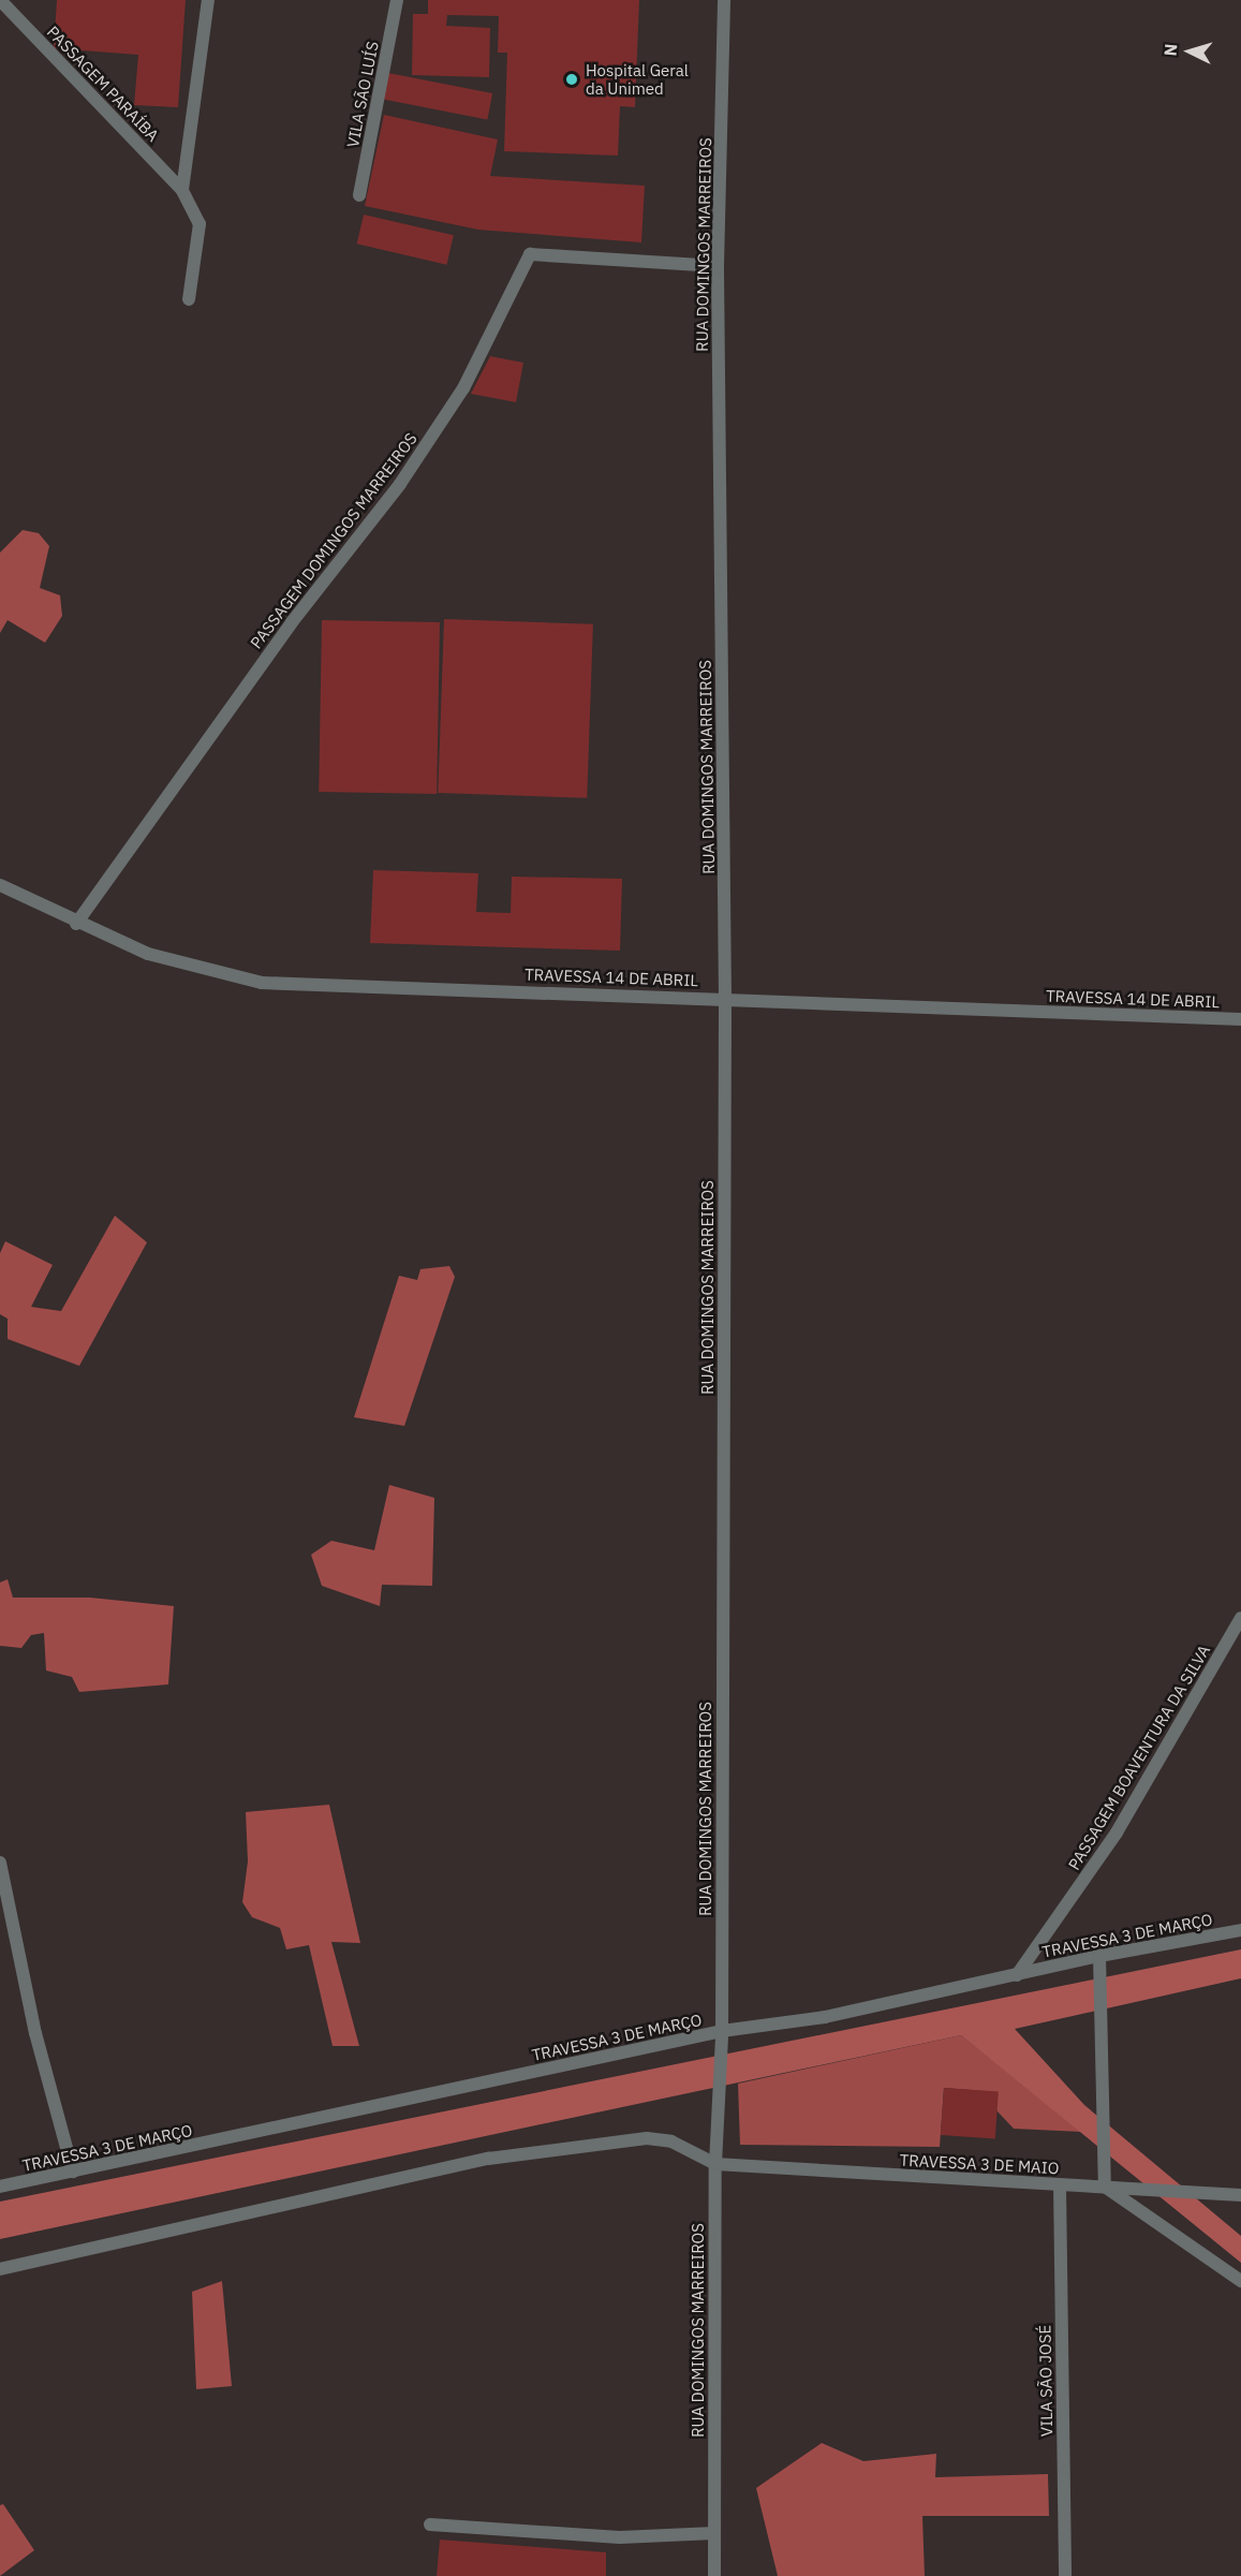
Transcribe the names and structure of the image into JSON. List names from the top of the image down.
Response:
{
  "streets": {
    "street": [
      "PASSAGEM PARAÍBA",
      "VILA SÃO LUÍS",
      "RUA DOMINGOS MARREIROS",
      "PASSAGEM DOMINGOS MARREIROS",
      "TRAVESSA 14 DE ABRIL",
      "PASSAGEM BOAVENTURA DA SILVA",
      "TRAVESSA 3 DE MARÇO",
      "TRAVESSA 3 DE MAIO",
      "VILA SÃO JOSÉ"
    ]
  },
  "crossings": [
    ["RUA DOMINGOS MARREIROS", "PASSAGEM DOMINGOS MARREIROS"],
    ["RUA DOMINGOS MARREIROS", "TRAVESSA 14 DE ABRIL"],
    ["RUA DOMINGOS MARREIROS", "TRAVESSA 3 DE MARÇO"],
    ["RUA DOMINGOS MARREIROS", "TRAVESSA 3 DE MAIO"],
    ["PASSAGEM DOMINGOS MARREIROS", "TRAVESSA 14 DE ABRIL"],
    ["PASSAGEM BOAVENTURA DA SILVA", "TRAVESSA 3 DE MARÇO"],
    ["TRAVESSA 3 DE MAIO", "VILA SÃO JOSÉ"]
  ],
  "places": ["Hospital Geral da Unimed"],
  "north": "left"
}
